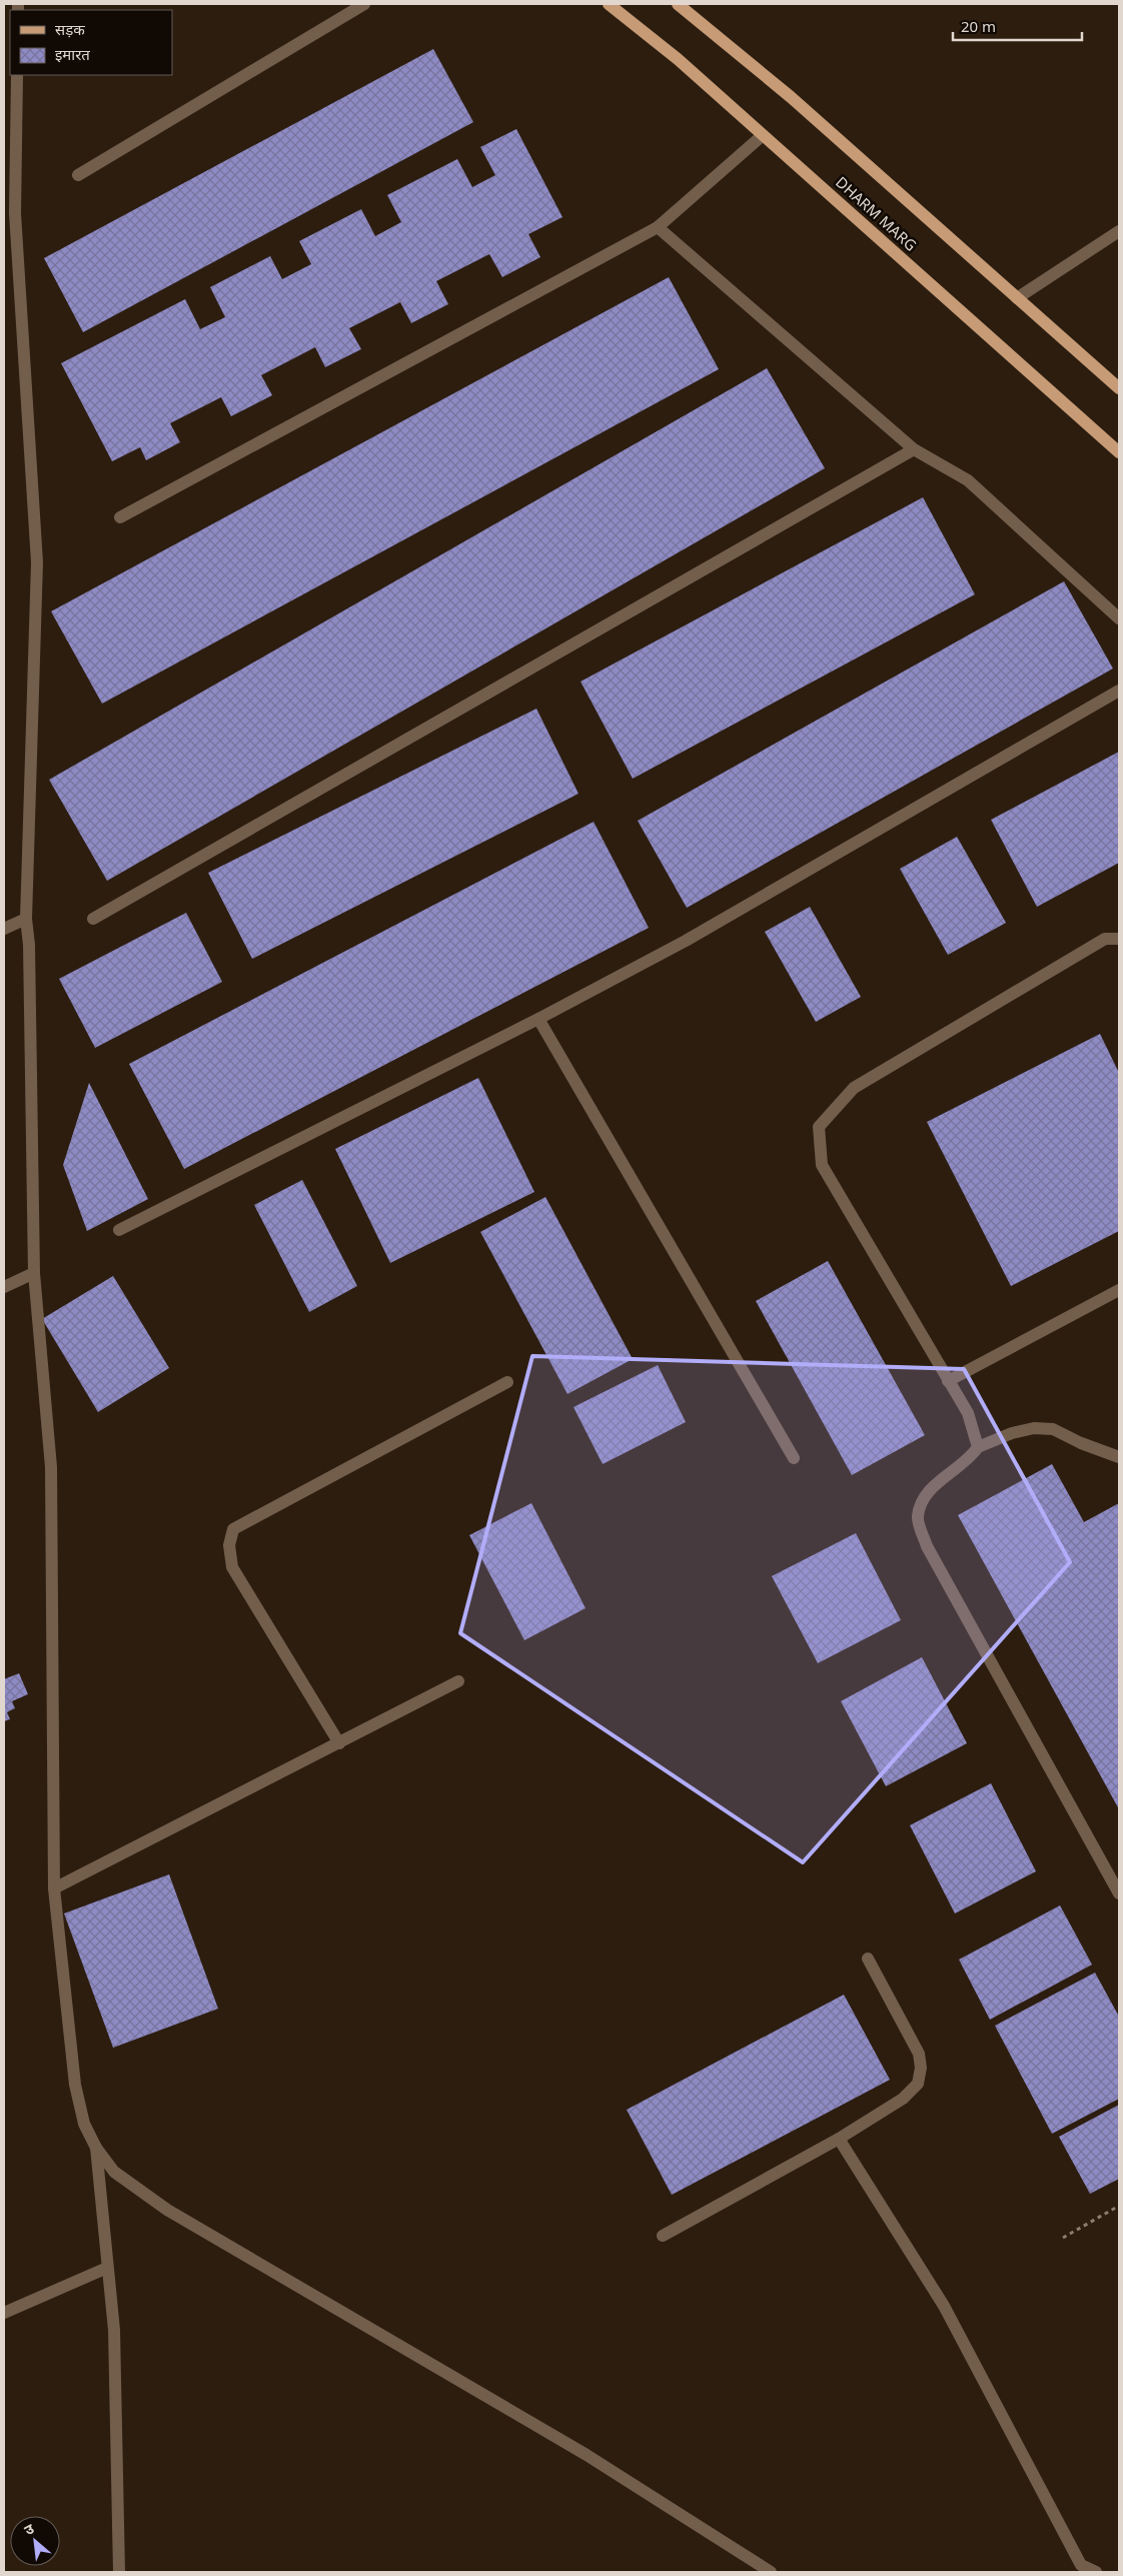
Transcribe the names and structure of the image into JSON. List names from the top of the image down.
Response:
{
  "streets": {
    "main road": ["DHARM MARG"]
  },
  "legend": ["सड़क", "इमारत"],
  "scale_bar": "20 m",
  "north": "top left"
}
